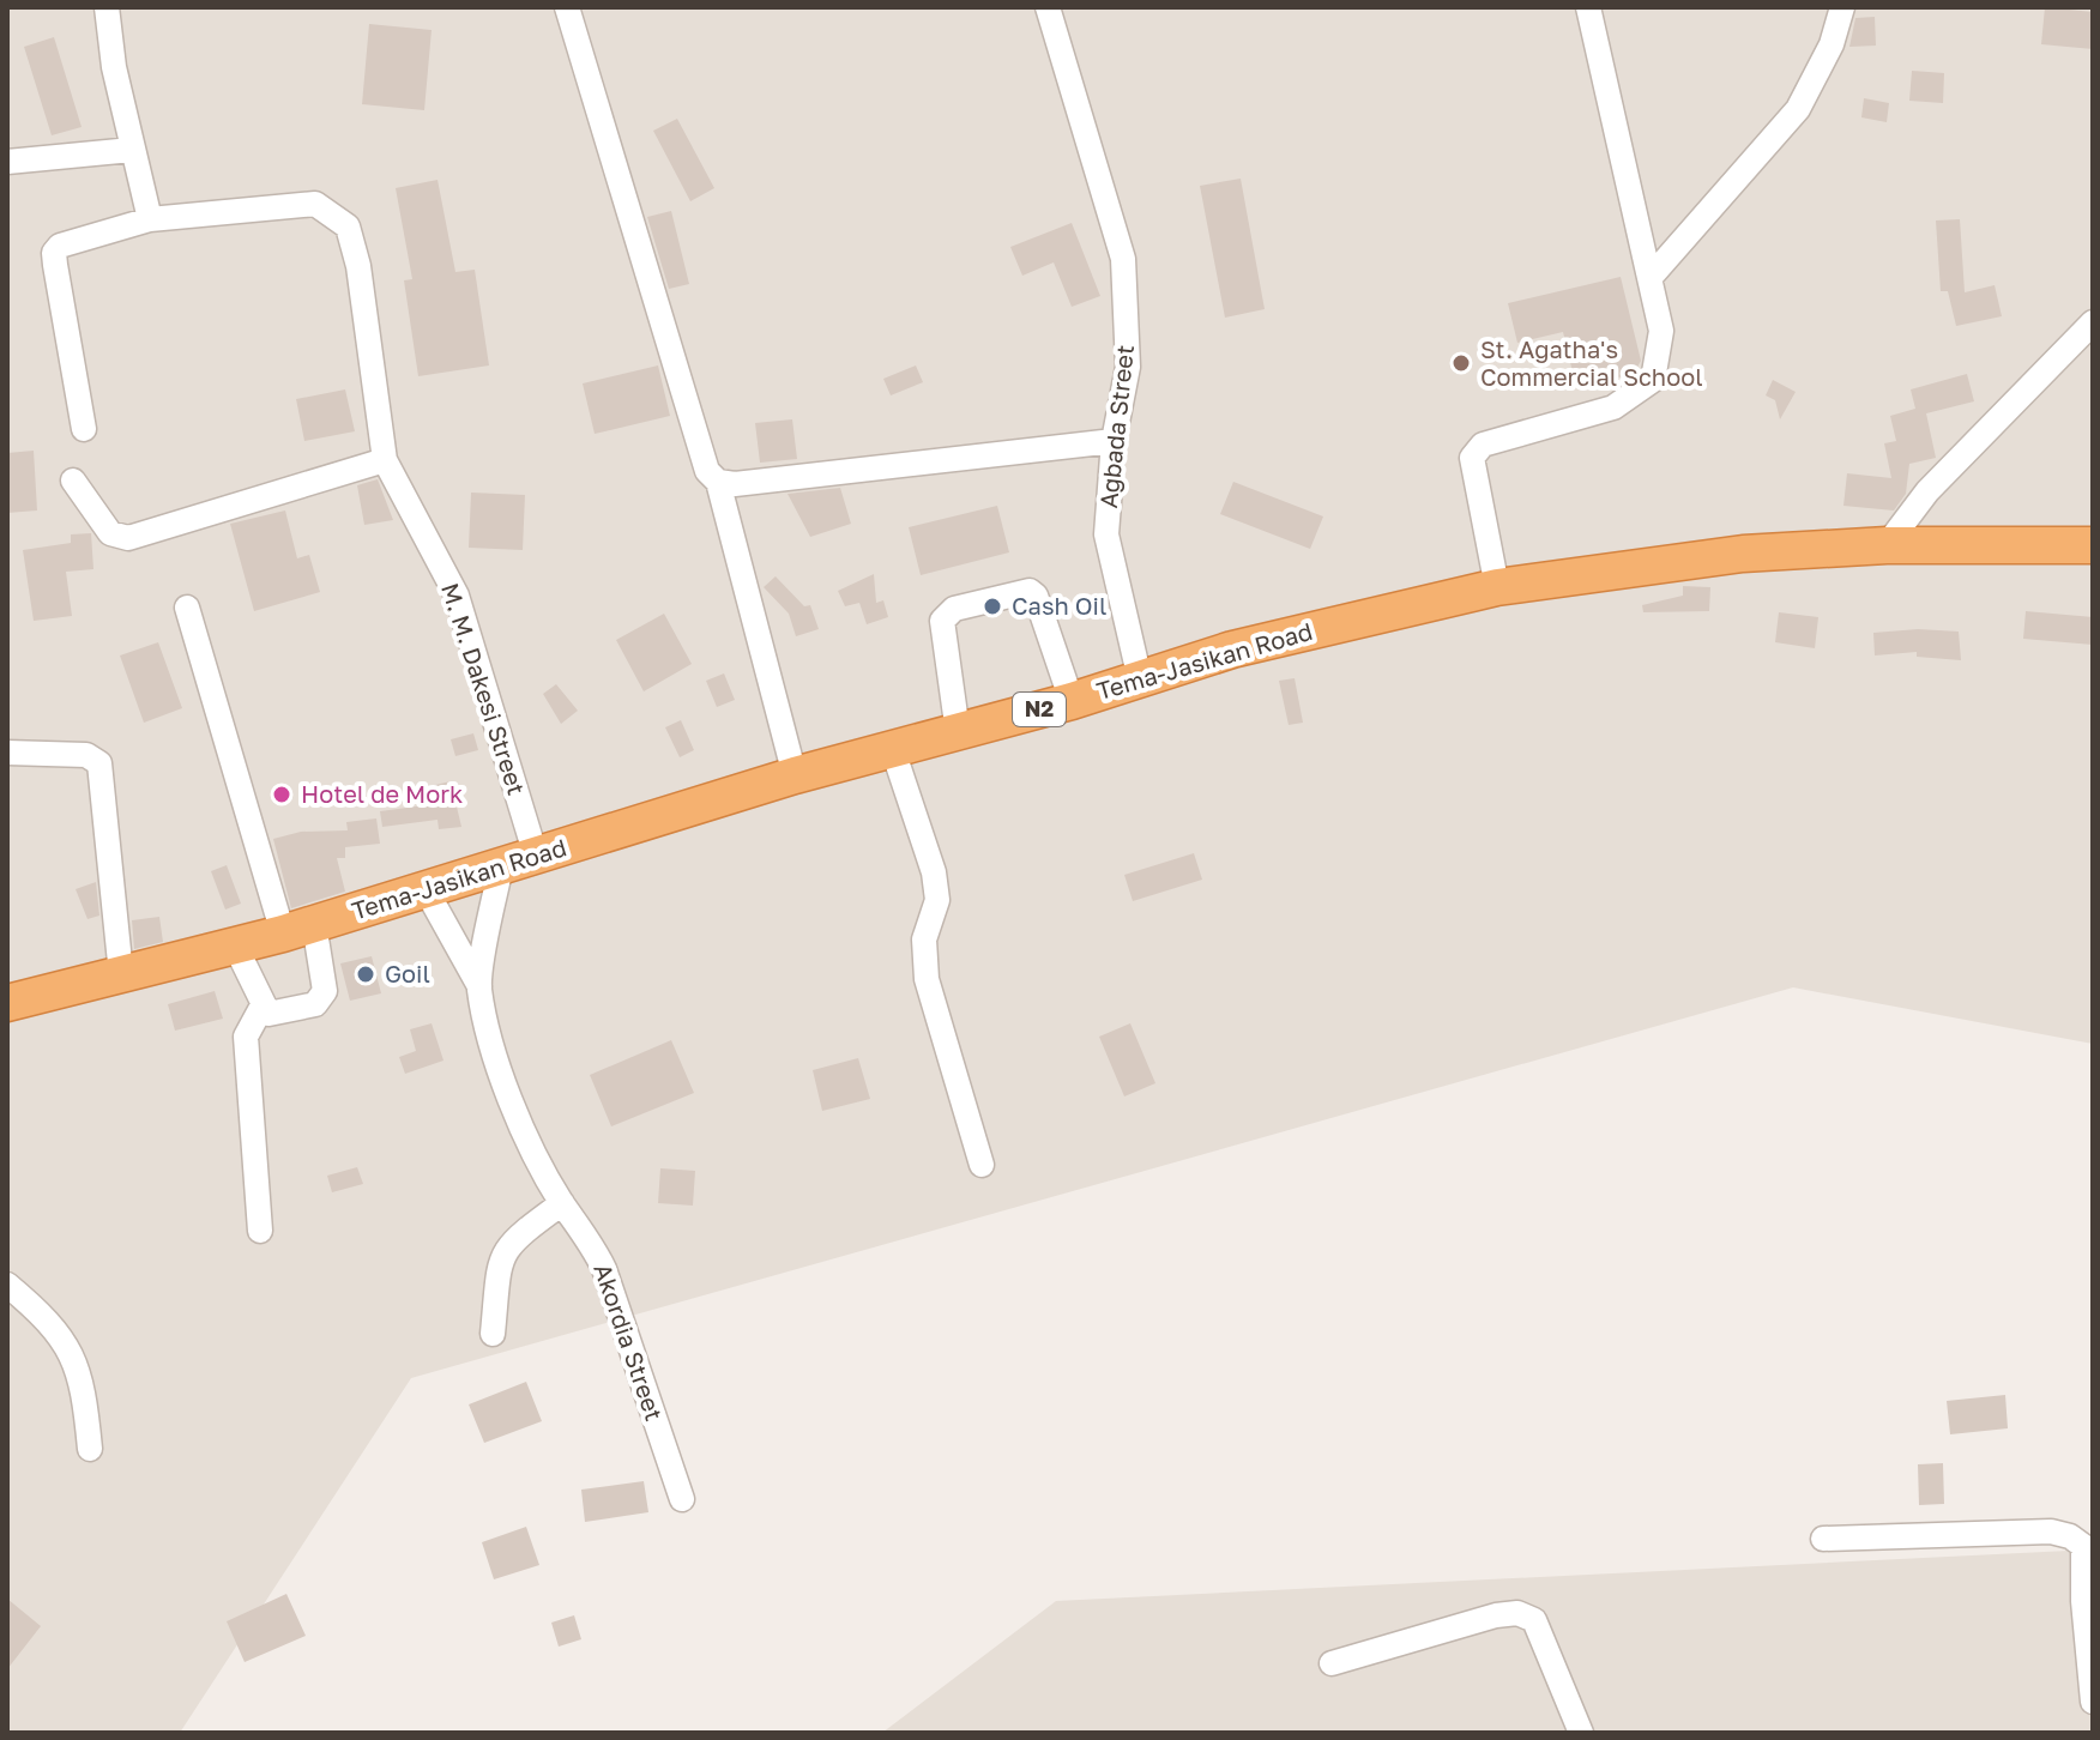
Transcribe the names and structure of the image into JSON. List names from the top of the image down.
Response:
{
  "streets": {
    "highway": ["Tema-Jasikan Road", "N2"],
    "street": ["Agbada Street", "M. M. Dakesi Street", "Akordia Street"]
  },
  "crossings": [
    ["Agbada Street", "Tema-Jasikan Road"],
    ["Tema-Jasikan Road", "M. M. Dakesi Street"],
    ["Tema-Jasikan Road", "Akordia Street"]
  ],
  "places": [
    "St. Agatha's Commercial School",
    "Cash Oil",
    "Hotel de Mork",
    "Goil"
  ]
}
